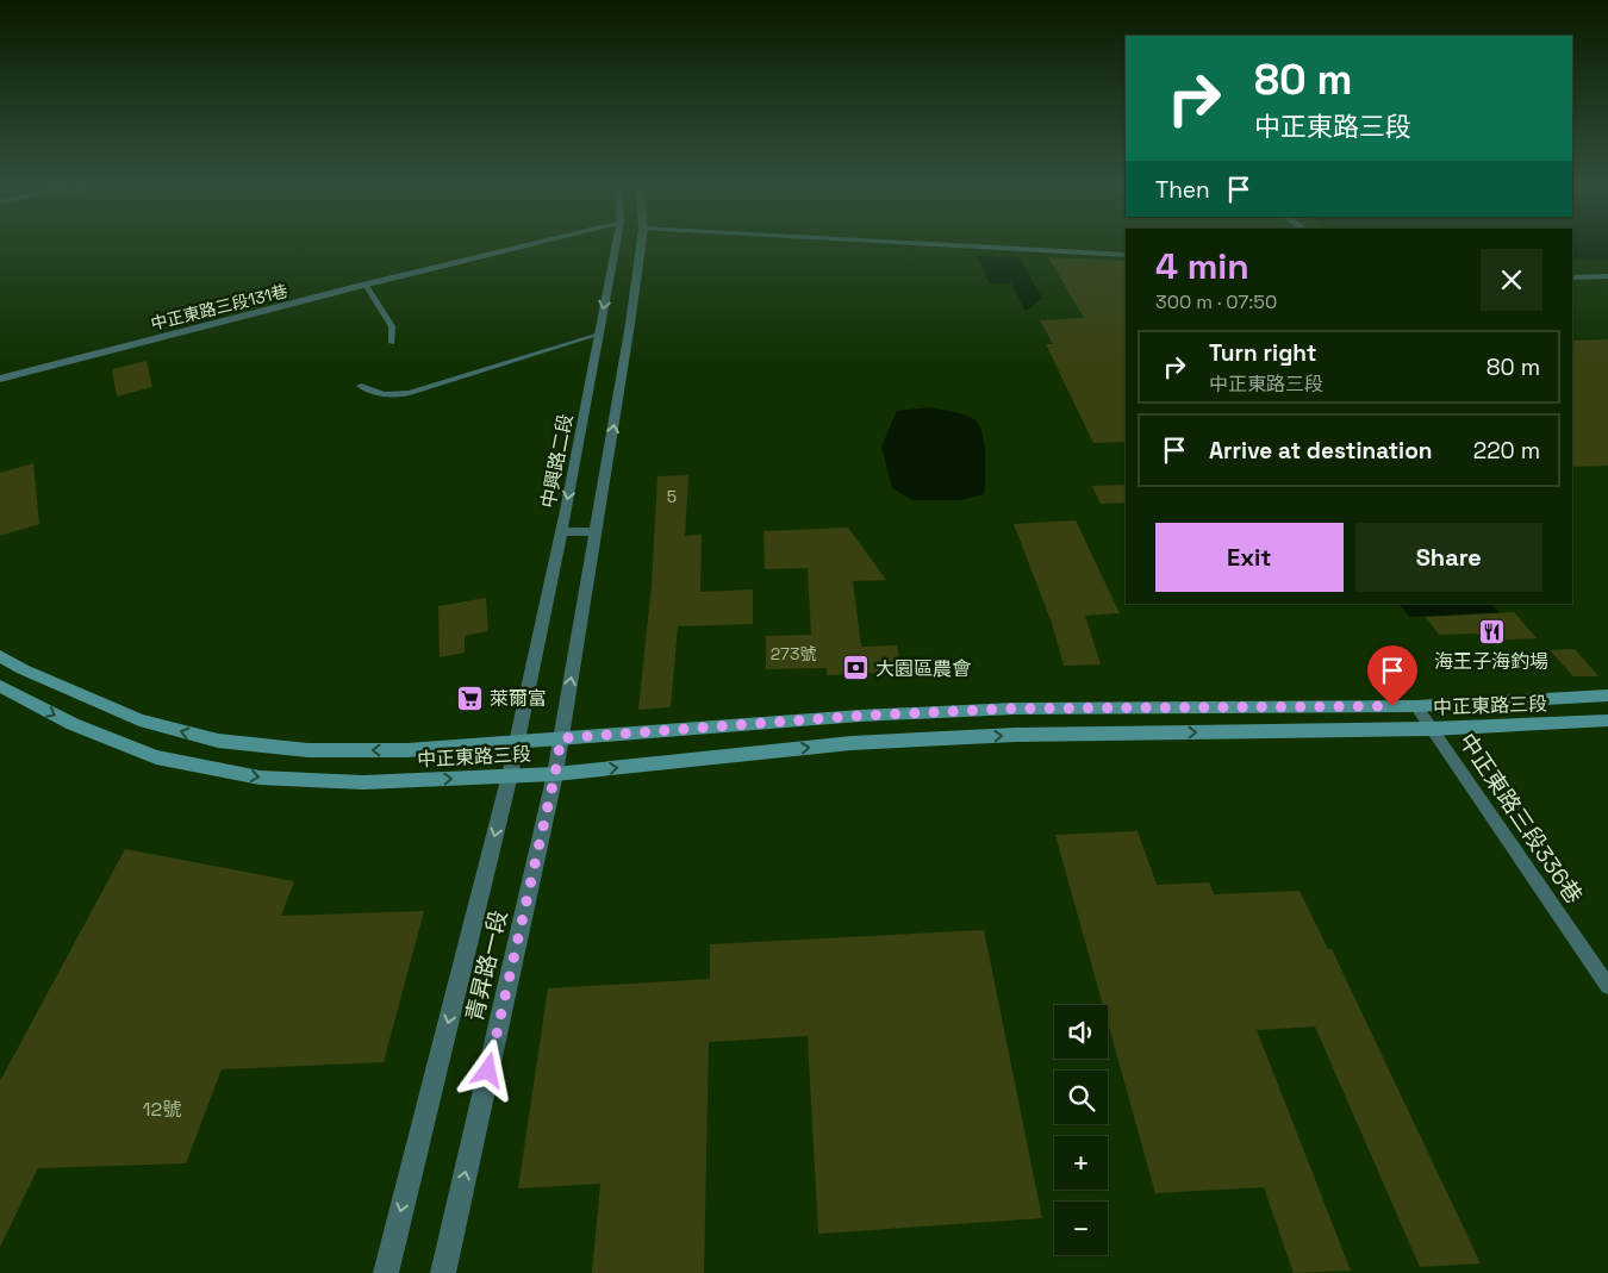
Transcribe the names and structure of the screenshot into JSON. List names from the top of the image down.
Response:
{
  "streets": {
    "main road": ["中正東路三段"],
    "street": ["中正東路三段131巷", "中興路二段", "青昇路一段"],
    "lane": ["中正東路三段336巷"]
  },
  "crossings": [
    ["中興路二段", "中正東路三段"],
    ["中興路二段", "青昇路一段"],
    ["中正東路三段", "中正東路三段336巷"],
    ["中正東路三段", "青昇路一段"]
  ],
  "places": {
    "restaurant": ["海王子海釣場"],
    "bank": ["大園區農會"],
    "supermarket": ["萊爾富"]
  },
  "house_numbers": ["5", "273號", "12號"],
  "page": {
    "turn": ["80 m", "中正東路三段"],
    "then": "Then",
    "heading": ["4 min", "300 m · 07:50"],
    "list": [
      {
        "name": "Turn right",
        "note": "中正東路三段",
        "value": "80 m"
      },
      {
        "name": "Arrive at destination",
        "value": "220 m"
      }
    ],
    "buttons": ["Exit", "Share"],
    "map_buttons": ["+", "−"]
  }
}
